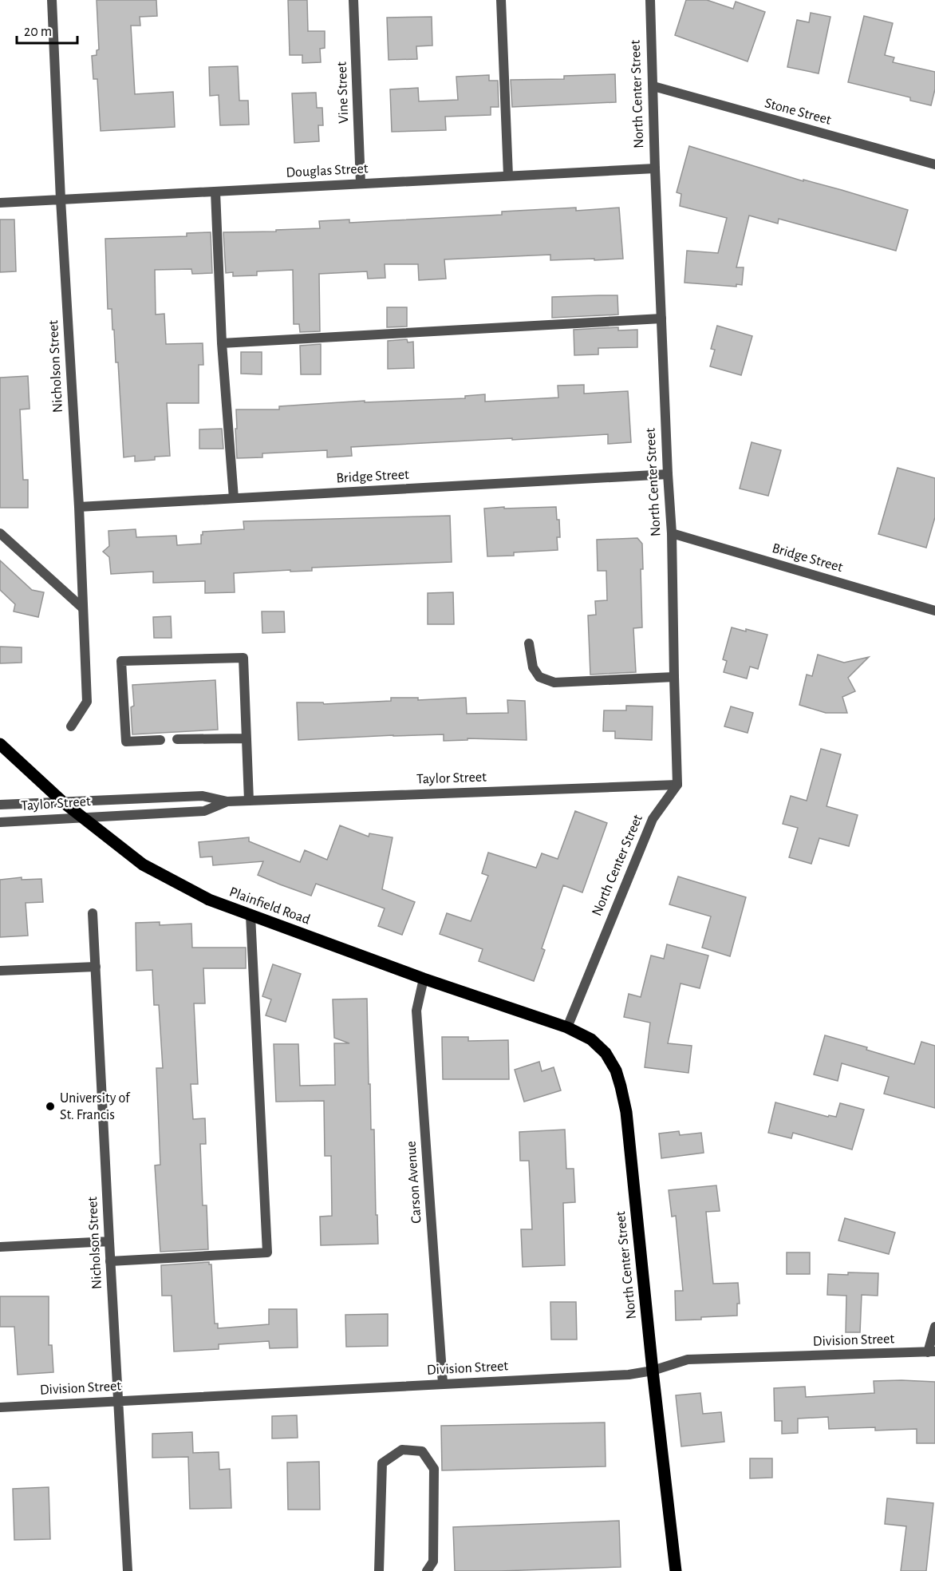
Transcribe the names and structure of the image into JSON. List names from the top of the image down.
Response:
{
  "streets": {
    "main road": ["North Center Street", "Plainfield Road"],
    "street": [
      "Vine Street",
      "Stone Street",
      "Douglas Street",
      "Nicholson Street",
      "Bridge Street",
      "Taylor Street",
      "Carson Avenue",
      "Division Street"
    ]
  },
  "crossings": [
    ["Vine Street", "Douglas Street"],
    ["North Center Street", "Stone Street"],
    ["North Center Street", "Douglas Street"],
    ["North Center Street", "Bridge Street"],
    ["North Center Street", "Taylor Street"],
    ["North Center Street", "Plainfield Road"],
    ["North Center Street", "Division Street"],
    ["Douglas Street", "Nicholson Street"],
    ["Nicholson Street", "Bridge Street"],
    ["Nicholson Street", "Division Street"],
    ["Taylor Street", "Plainfield Road"],
    ["Plainfield Road", "Carson Avenue"],
    ["Carson Avenue", "Division Street"]
  ],
  "places": ["University of St. Francis"],
  "scale_bar": "20 m"
}
